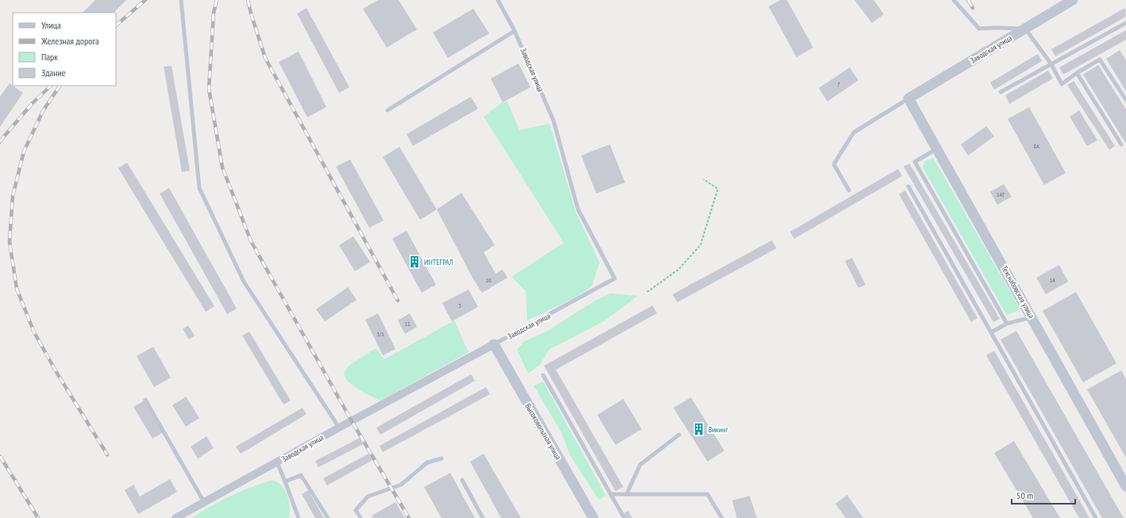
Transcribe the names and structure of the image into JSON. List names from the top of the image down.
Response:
{
  "streets": {
    "street": ["Заводская улица", "Техснабовская улица", "Высоковольтная улица"]
  },
  "crossings": [
    ["Заводская улица", "Техснабовская улица"],
    ["Заводская улица", "Высоковольтная улица"]
  ],
  "places": {
    "building": ["ИНТЕГРАЛ", "Викинг"]
  },
  "house_numbers": [
    "7",
    "8А",
    "14Г",
    "10",
    "14",
    "3",
    "11",
    "3/1"
  ],
  "legend": [
    "Улица",
    "Железная дорога",
    "Парк",
    "Здание"
  ],
  "scale_bar": "50 m"
}
